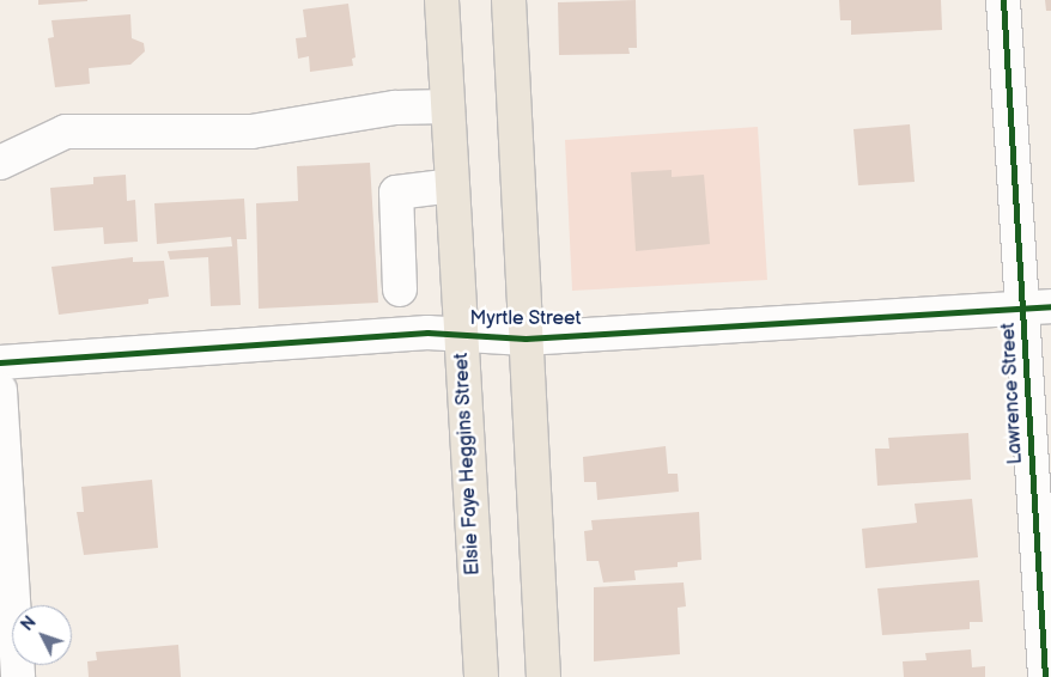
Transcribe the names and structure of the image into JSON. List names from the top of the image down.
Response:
{
  "streets": {
    "main road": ["Elsie Faye Heggins Street"],
    "street": ["Myrtle Street", "Lawrence Street"]
  },
  "crossings": [
    ["Myrtle Street", "Lawrence Street"],
    ["Myrtle Street", "Elsie Faye Heggins Street"]
  ],
  "north": "top left"
}
